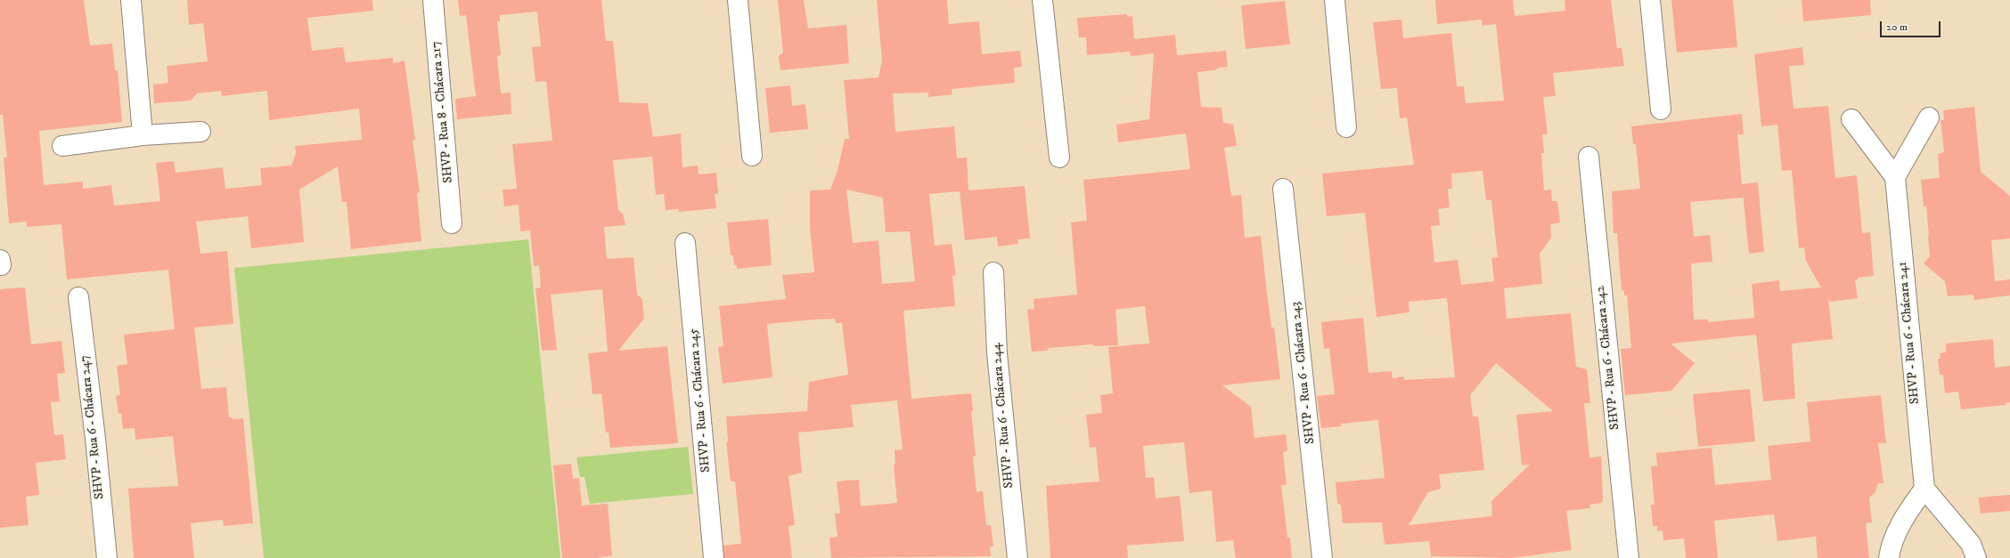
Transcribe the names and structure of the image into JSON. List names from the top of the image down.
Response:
{
  "streets": {
    "street": [
      "SHVP - Rua 8 - Chácara 217",
      "SHVP - Rua 6 - Chácara 241",
      "SHVP - Rua 6 - Chácara 242",
      "SHVP - Rua 6 - Chácara 243",
      "SHVP - Rua 6 - Chácara 245",
      "SHVP - Rua 6 - Chácara 244",
      "SHVP - Rua 6 - Chácara 247"
    ]
  },
  "scale_bar": "20 m"
}
